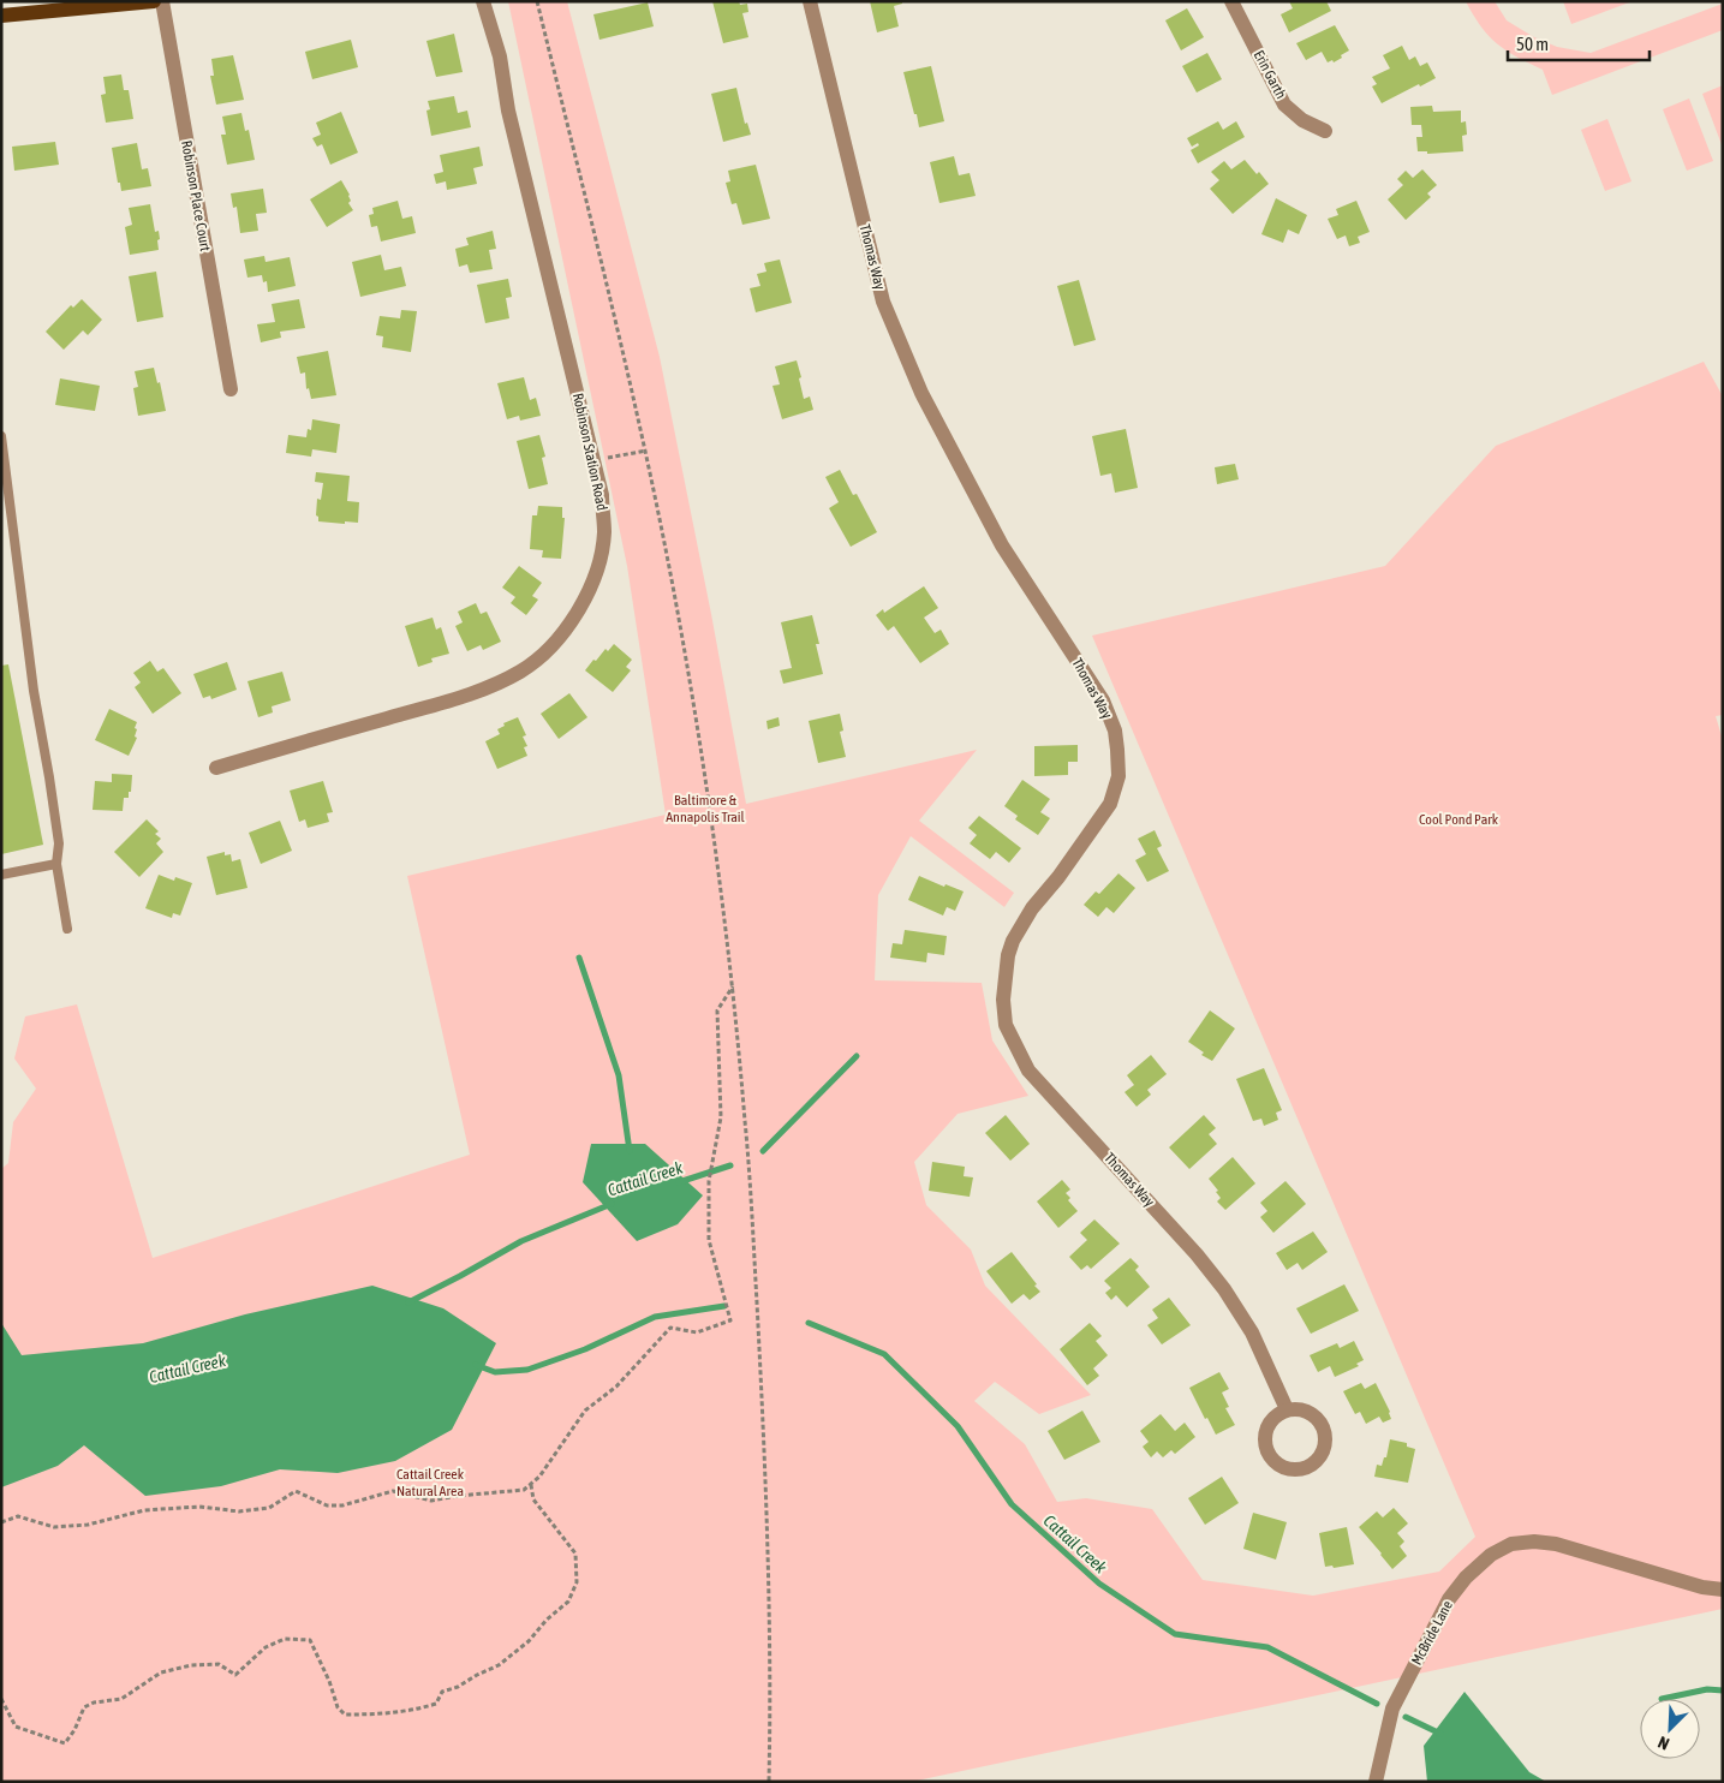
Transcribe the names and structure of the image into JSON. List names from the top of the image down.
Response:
{
  "streets": {
    "street": [
      "Erin Garth",
      "Robinson Place Court",
      "Thomas Way",
      "Robinson Station Road",
      "McBride Lane"
    ]
  },
  "water": ["Cattail Creek"],
  "parks": ["Baltimore & Annapolis Trail", "Cool Pond Park", "Cattail Creek Natural Area"],
  "scale_bar": "50 m",
  "north": "bottom left"
}
